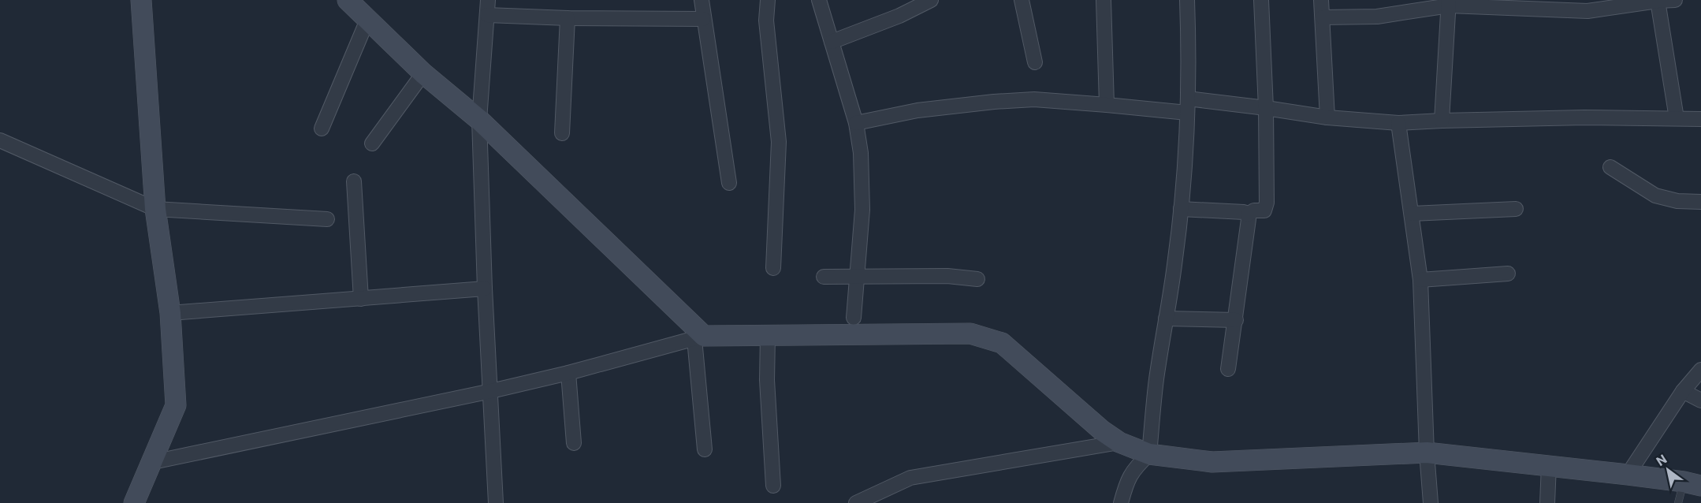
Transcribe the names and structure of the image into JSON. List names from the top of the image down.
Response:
{
  "north": "top left"
}
